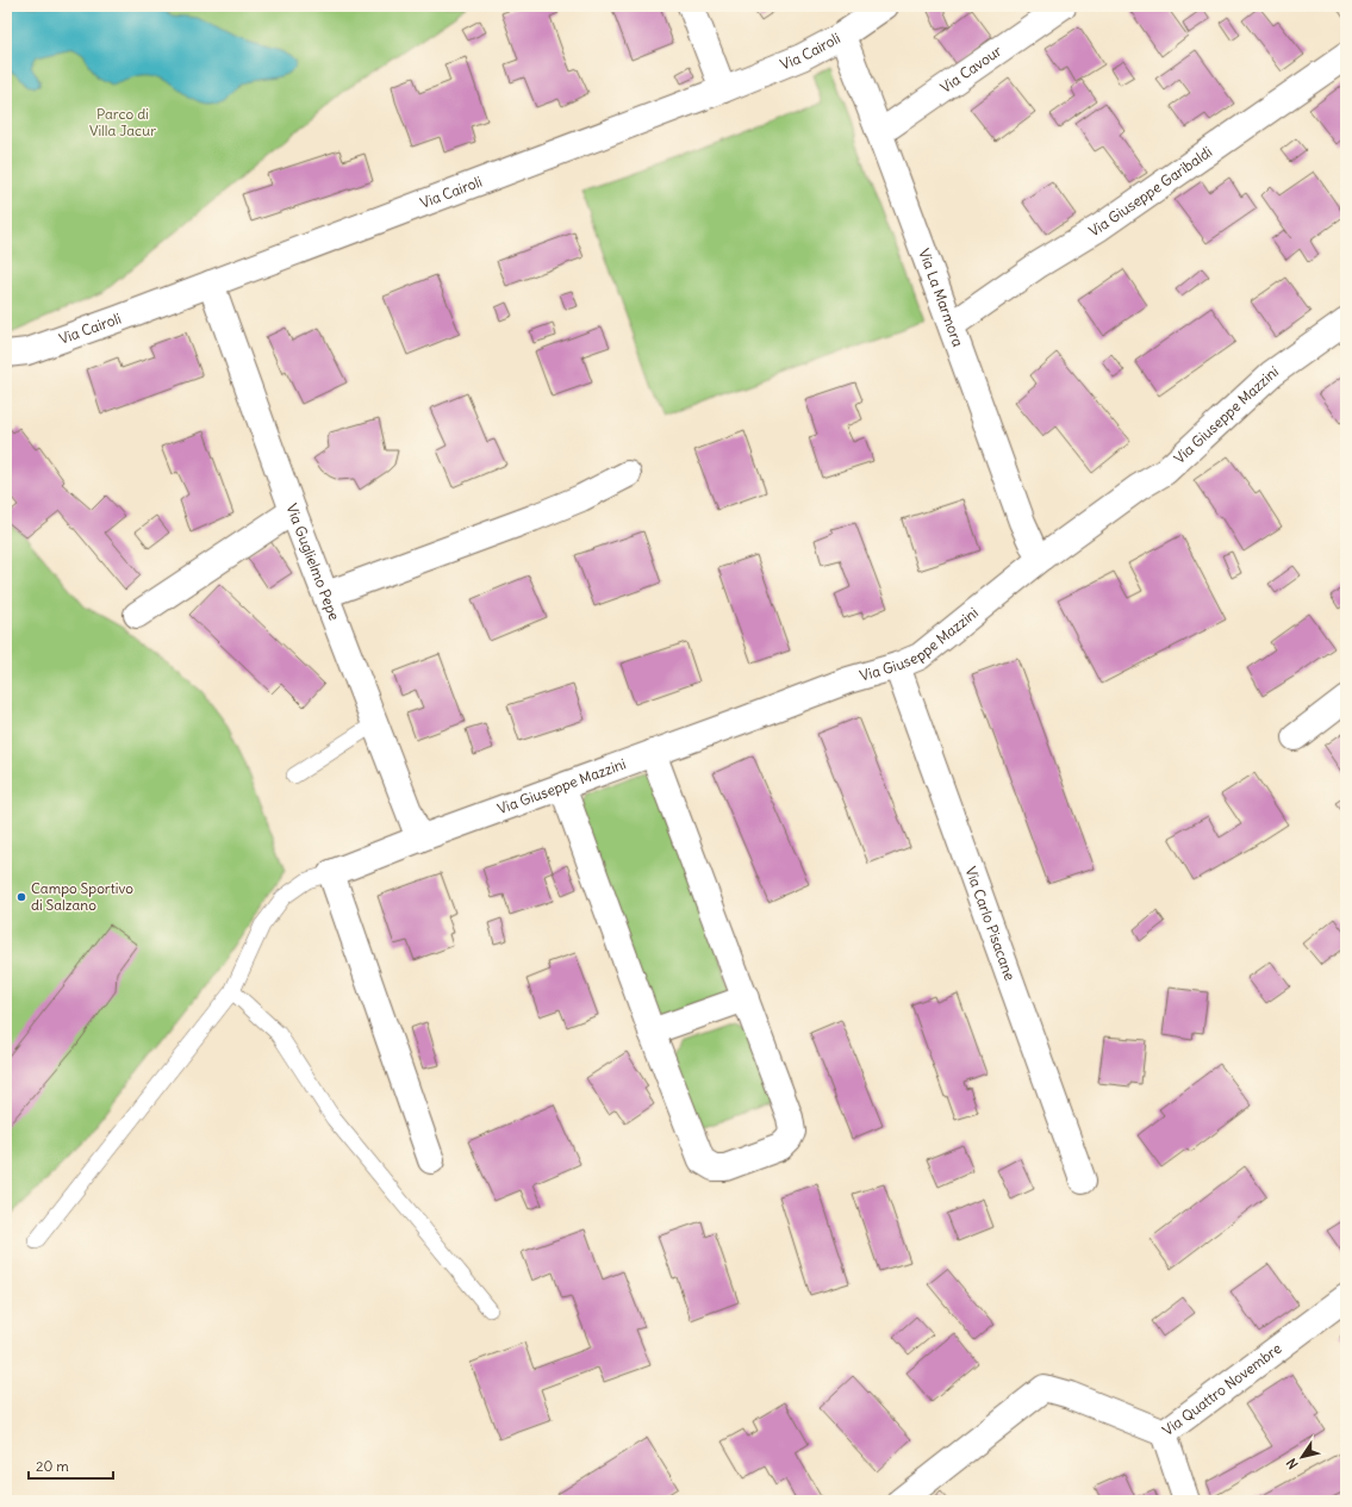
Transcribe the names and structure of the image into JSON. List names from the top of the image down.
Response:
{
  "streets": {
    "street": [
      "Via Cairoli",
      "Via Cavour",
      "Via Giuseppe Garibaldi",
      "Via La Marmora",
      "Via Giuseppe Mazzini",
      "Via Guglielmo Pepe",
      "Via Carlo Pisacane",
      "Via Quattro Novembre"
    ]
  },
  "crossings": [
    ["Via Cairoli", "Via La Marmora"],
    ["Via Cairoli", "Via Guglielmo Pepe"],
    ["Via Cavour", "Via La Marmora"],
    ["Via Giuseppe Garibaldi", "Via La Marmora"],
    ["Via La Marmora", "Via Giuseppe Mazzini"],
    ["Via Giuseppe Mazzini", "Via Guglielmo Pepe"],
    ["Via Giuseppe Mazzini", "Via Carlo Pisacane"]
  ],
  "parks": ["Parco di Villa Jacur"],
  "places": ["Campo Sportivo di Salzano"],
  "scale_bar": "20 m",
  "north": "bottom left"
}
